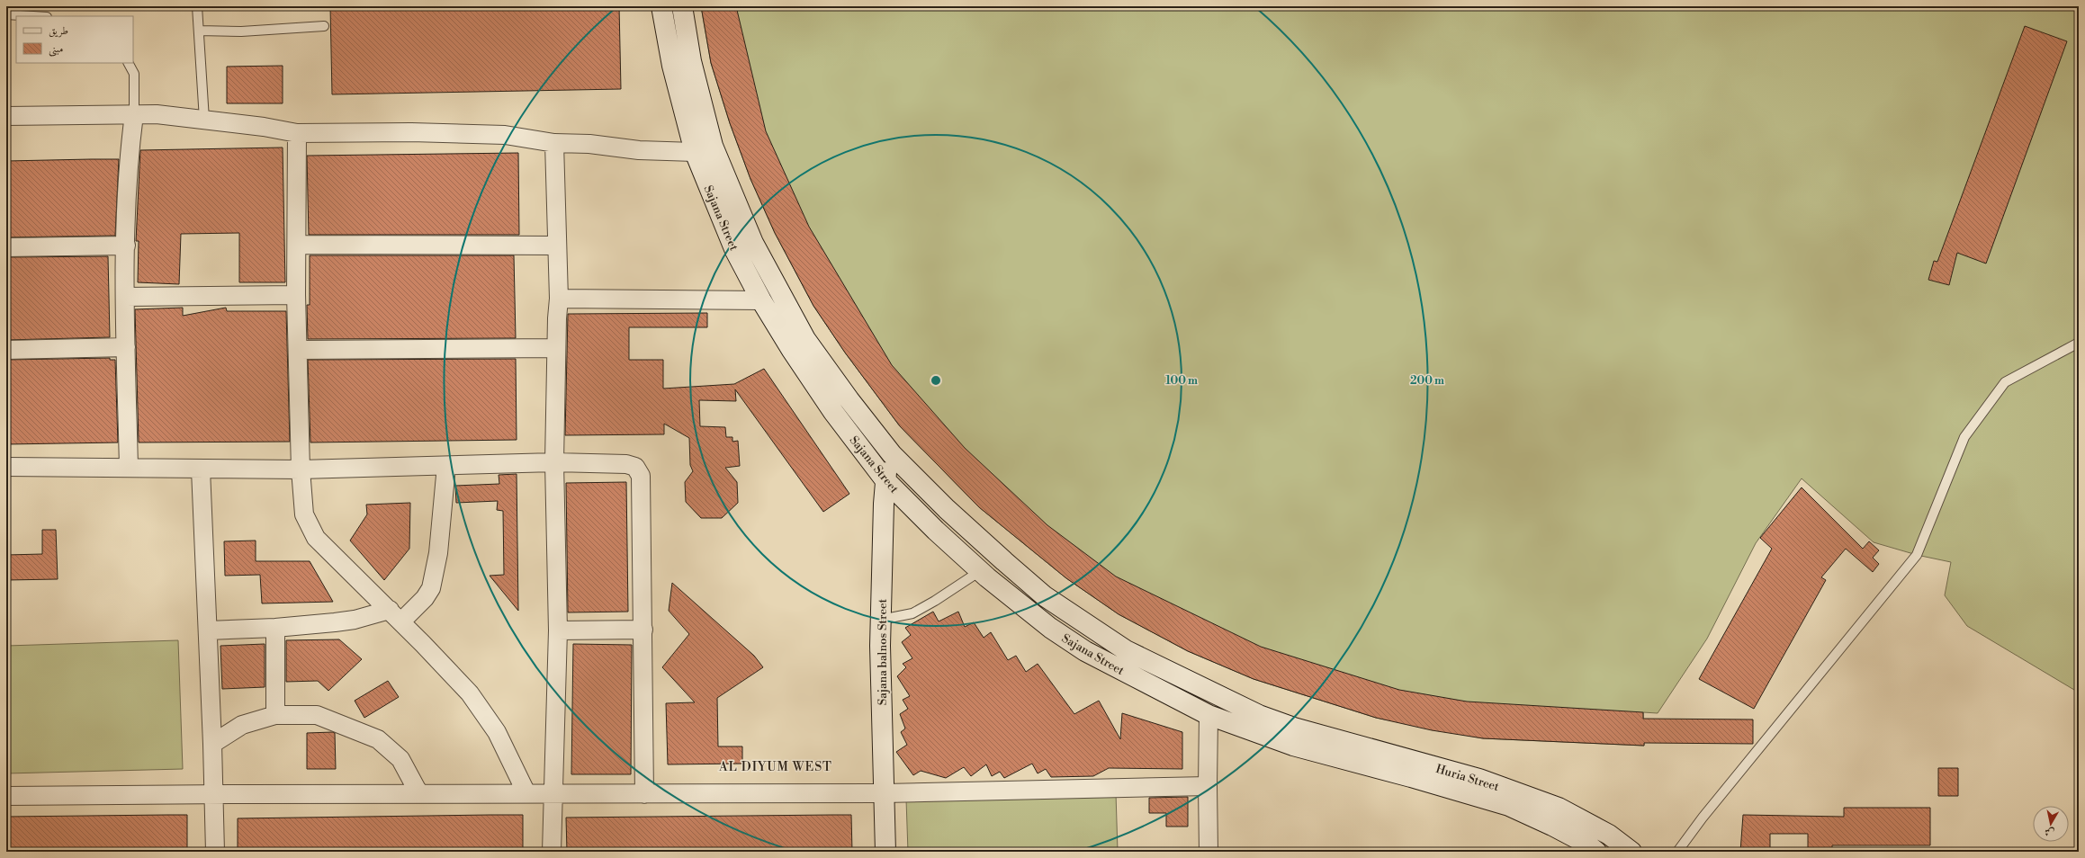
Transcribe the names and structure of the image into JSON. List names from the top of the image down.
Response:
{
  "streets": {
    "main road": ["Sajana Street", "Sajana balnos Street", "Huria Street"]
  },
  "crossings": [
    ["Sajana Street", "Sajana balnos Street"],
    ["Sajana Street", "Huria Street"]
  ],
  "districts": ["AL DIYUM WEST"],
  "legend": ["طريق", "مبنى"],
  "north": "bottom",
  "rings": ["100 m", "200 m"]
}
